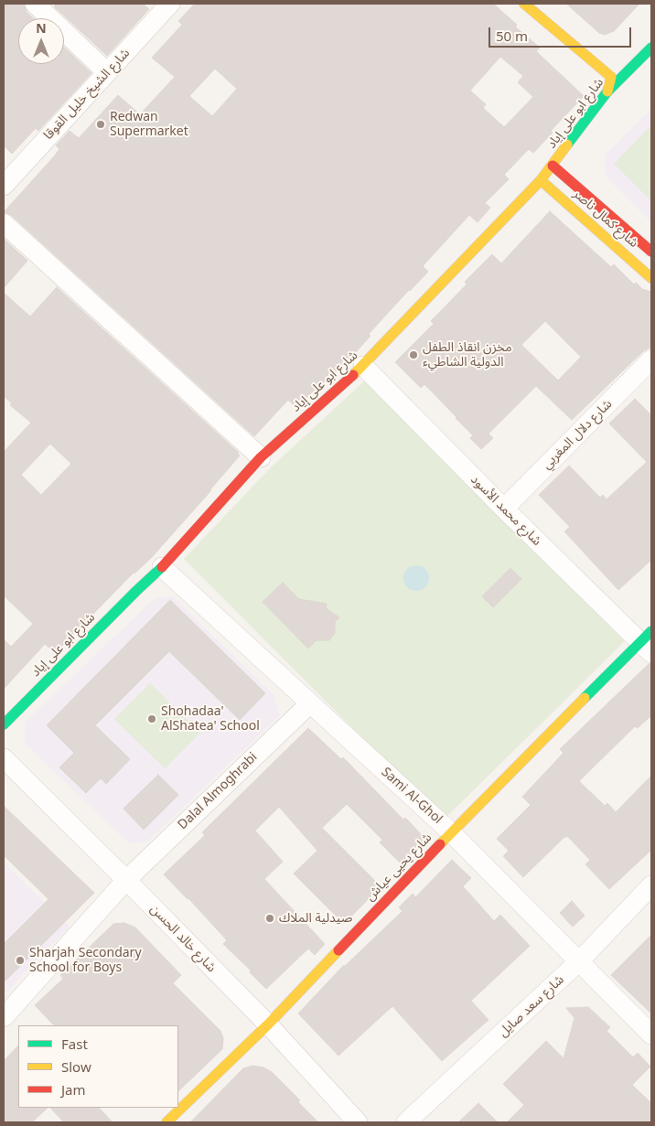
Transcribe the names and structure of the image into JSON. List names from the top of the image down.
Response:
{
  "streets": {
    "street": [
      "شارع الشيخ خليل القوقا",
      "شارع ابو على إياد",
      "شارع كمال ناصر",
      "شارع دلال المغربي",
      "شارع محمد الأسود",
      "Dalal Almoghrabi",
      "Sami Al-Ghol",
      "شارع يحيى عياش",
      "شارع خالد الحسن",
      "شارع سعد صايل"
    ]
  },
  "crossings": [
    ["شارع ابو على إياد", "شارع كمال ناصر"],
    ["شارع ابو على إياد", "شارع محمد الأسود"],
    ["شارع ابو على إياد", "Sami Al-Ghol"],
    ["شارع دلال المغربي", "شارع محمد الأسود"],
    ["شارع محمد الأسود", "شارع يحيى عياش"],
    ["Dalal Almoghrabi", "Sami Al-Ghol"],
    ["Dalal Almoghrabi", "شارع خالد الحسن"],
    ["Sami Al-Ghol", "شارع يحيى عياش"],
    ["Sami Al-Ghol", "شارع سعد صايل"],
    ["شارع يحيى عياش", "شارع خالد الحسن"]
  ],
  "places": [
    "Redwan Supermarket",
    "مخزن انقاذ الطفل الدولية الشاطيء",
    "Shohadaa' AlShatea' School",
    "صيدلية الملاك",
    "Sharjah Secondary School for Boys"
  ],
  "legend": ["Fast", "Slow", "Jam"],
  "scale_bar": "50 m",
  "north": "top"
}
